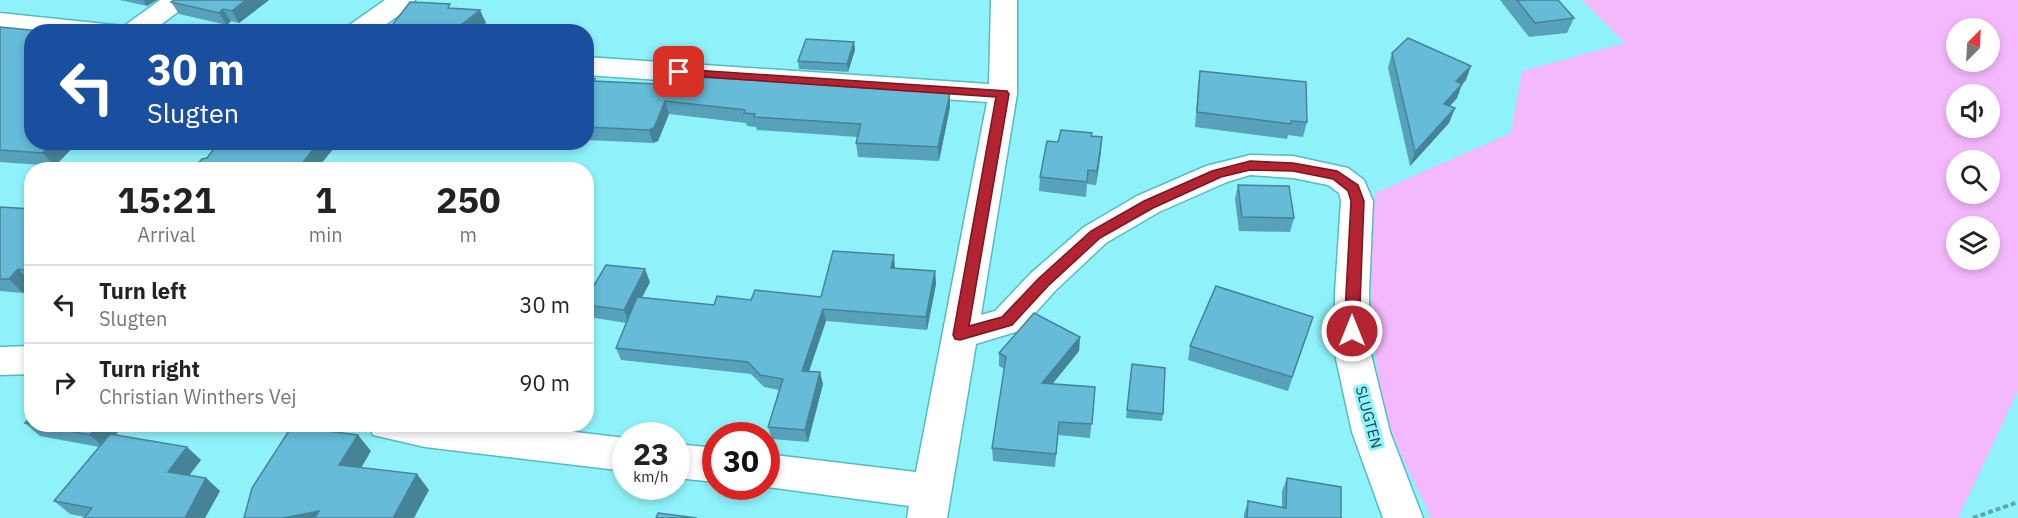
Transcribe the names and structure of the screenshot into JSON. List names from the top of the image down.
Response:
{
  "streets": {
    "street": ["SLUGTEN"]
  },
  "north": "top right",
  "page": {
    "turn": ["30 m", "Slugten"],
    "eta": [
      "15:21",
      "Arrival",
      "1",
      "min",
      "250",
      "m"
    ],
    "list": [
      {
        "name": "Turn left",
        "note": "Slugten",
        "value": "30 m"
      },
      {
        "name": "Turn right",
        "note": "Christian Winthers Vej",
        "value": "90 m"
      }
    ],
    "speed": "23 km/h",
    "limit": "30"
  }
}
